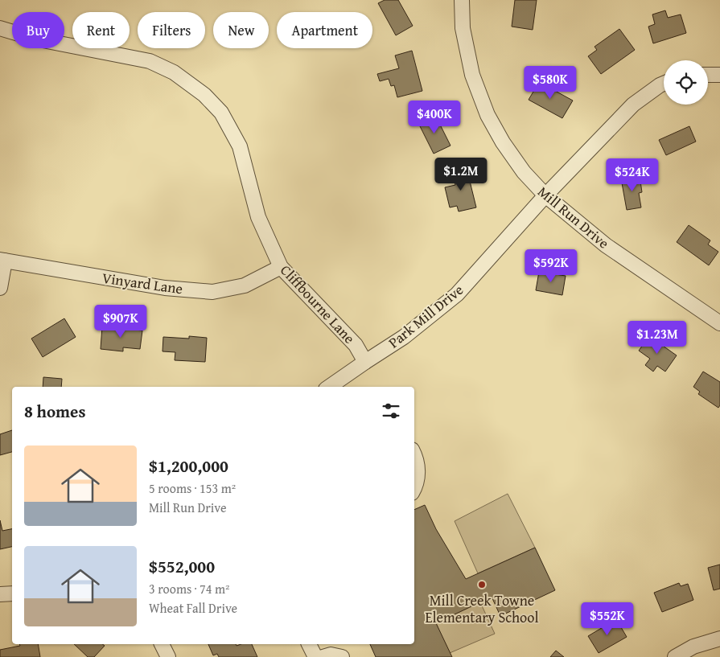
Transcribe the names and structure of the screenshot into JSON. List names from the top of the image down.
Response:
{
  "streets": {
    "street": [
      "Mill Run Drive",
      "Vinyard Lane",
      "Cliffbourne Lane",
      "Park Mill Drive"
    ]
  },
  "crossings": [
    ["Mill Run Drive", "Park Mill Drive"],
    ["Vinyard Lane", "Cliffbourne Lane"],
    ["Cliffbourne Lane", "Park Mill Drive"]
  ],
  "places": ["Mill Creek Towne Elementary School"],
  "page": {
    "chip": [
      "Buy",
      "Rent",
      "Filters",
      "New",
      "Apartment"
    ],
    "price": [
      "$580K",
      "$400K",
      "$1.2M",
      "$524K",
      "$592K",
      "$907K",
      "$1.23M",
      "$552K"
    ],
    "heading": "8 homes",
    "list": [
      {
        "name": "$1,200,000",
        "note": "5 rooms · 153 m² · Mill Run Drive"
      },
      {
        "name": "$552,000",
        "note": "3 rooms · 74 m² · Wheat Fall Drive"
      }
    ]
  }
}
